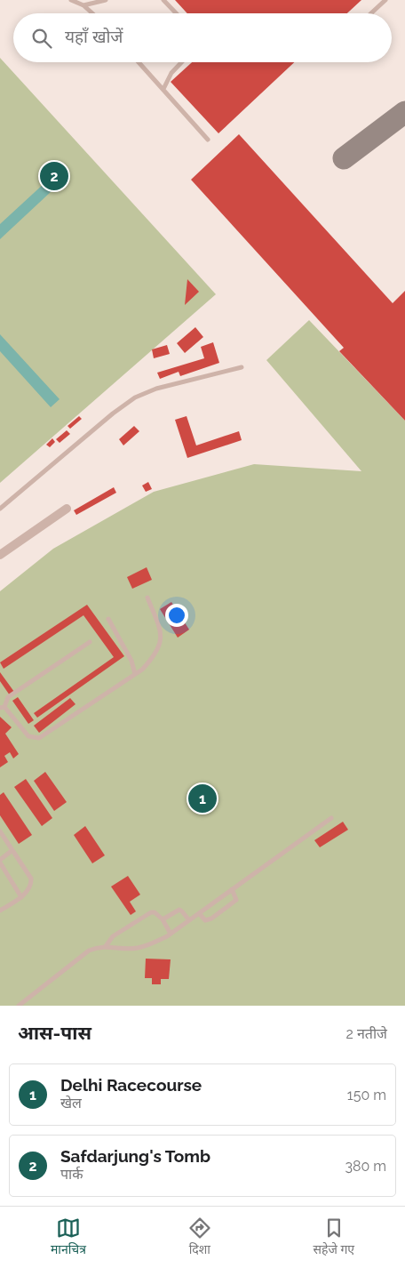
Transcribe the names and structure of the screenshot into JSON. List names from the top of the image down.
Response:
{
  "page": {
    "search": "यहाँ खोजें",
    "pins": ["2", "1"],
    "heading": ["आस-पास", "2 नतीजे"],
    "list": [
      {
        "mark": "1",
        "name": "Delhi Racecourse",
        "note": "खेल",
        "value": "150 m"
      },
      {
        "mark": "2",
        "name": "Safdarjung's Tomb",
        "note": "पार्क",
        "value": "380 m"
      }
    ],
    "nav": ["मानचित्र", "दिशा", "सहेजे गए"]
  }
}
